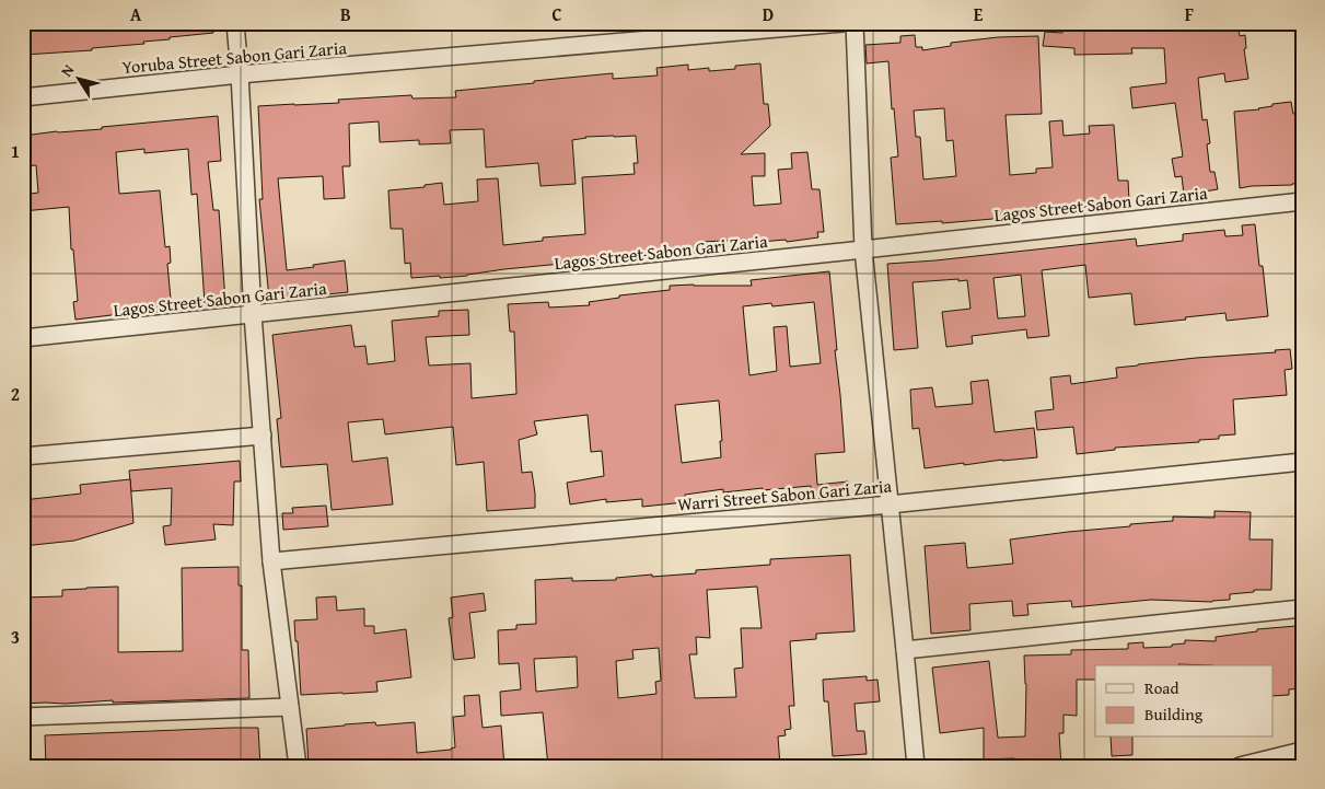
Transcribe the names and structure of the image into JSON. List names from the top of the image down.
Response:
{
  "streets": {
    "street": ["Yoruba Street Sabon Gari Zaria", "Lagos Street Sabon Gari Zaria", "Warri Street Sabon Gari Zaria"]
  },
  "legend": ["Road", "Building"],
  "north": "top left",
  "grid": {
    "columns": [
      "A",
      "B",
      "C",
      "D",
      "E",
      "F"
    ],
    "rows": ["1", "2", "3"]
  }
}
